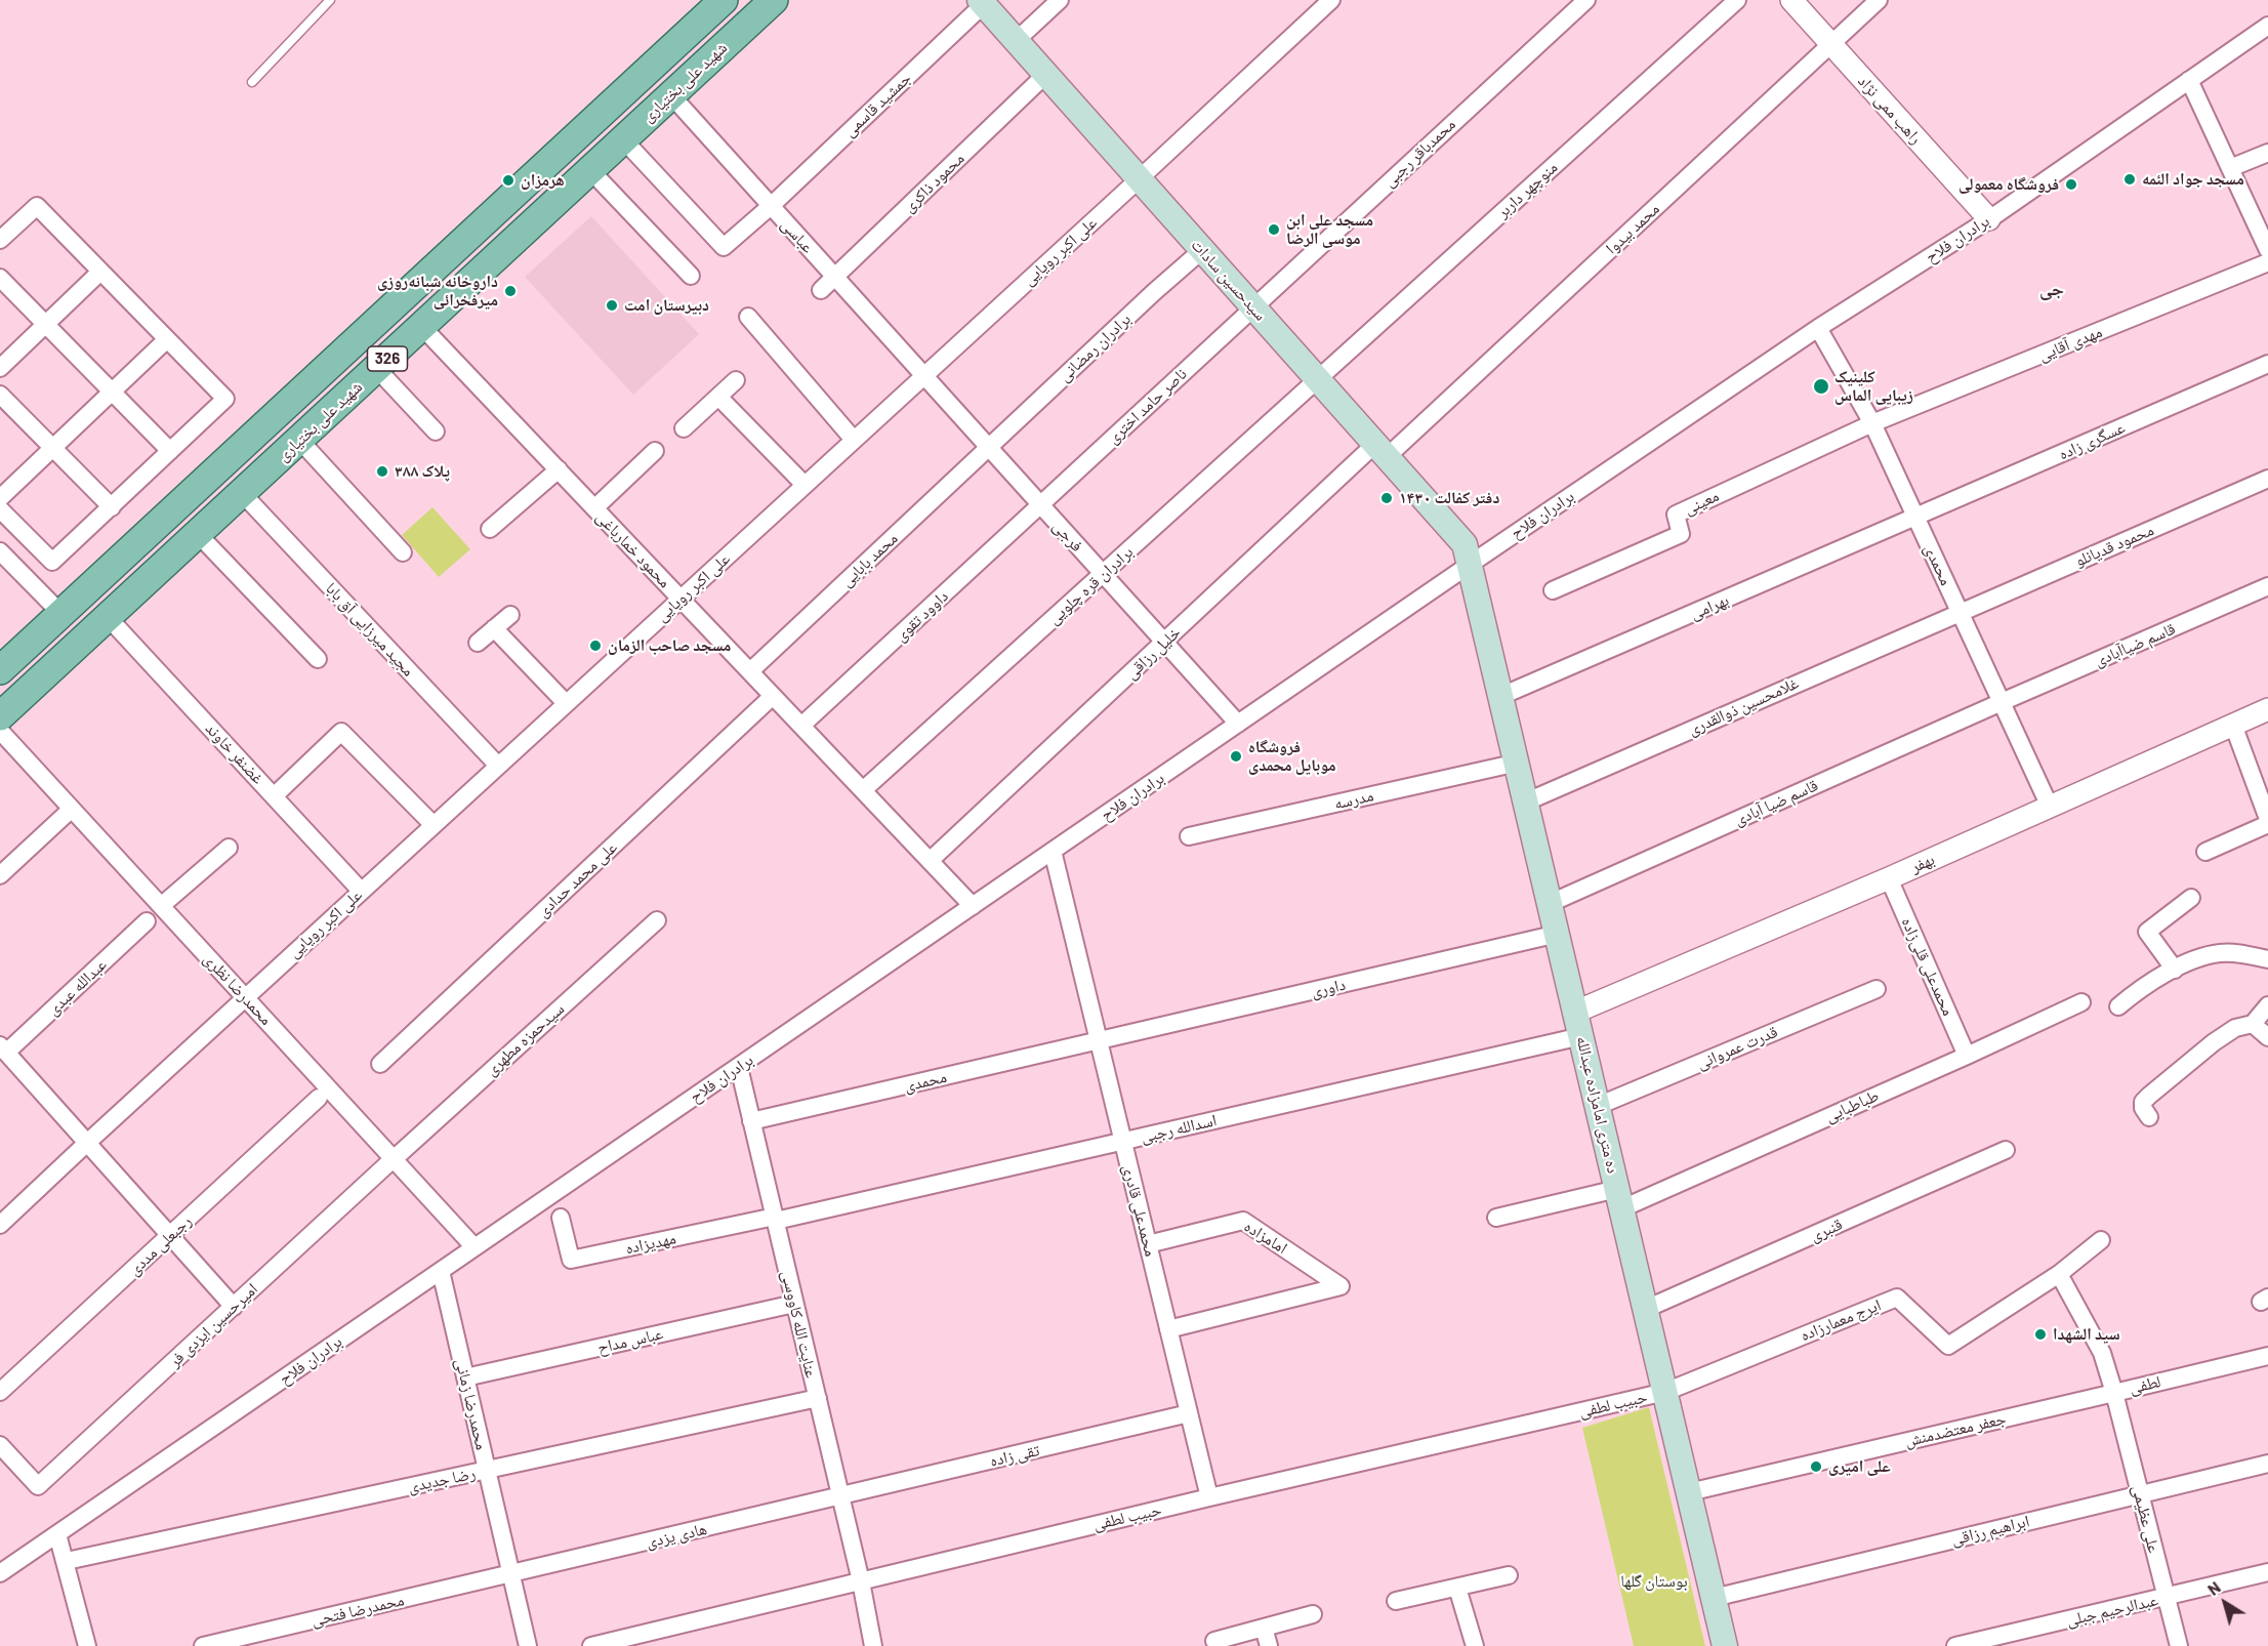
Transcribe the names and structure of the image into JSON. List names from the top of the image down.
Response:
{
  "streets": {
    "main road": [
      "شهید علی بختیاری",
      "سیدحسین سادات",
      "326",
      "ده متری امامزاده عبدالله"
    ],
    "street": [
      "جمشید قاسمی",
      "راهب ممی نژاد",
      "محمدباقر رجبی",
      "محمود ذاکری",
      "منوچهر داربر",
      "محمد بیدوا",
      "عباسی",
      "برادران فلاح",
      "علی اکبر رویایی",
      "مهدی آقایی",
      "برادران رمضانی",
      "ناصر حامد اختری",
      "عسگری زاده",
      "معینی",
      "فرجی",
      "محمود قدیانلو",
      "محمود خمارباغی",
      "محمد بابایی",
      "محمدی",
      "برادران قره چلویی",
      "بهرامی",
      "داوود تقوی",
      "مجید میرزایی آق بابا",
      "قاسم ضیاآبادی",
      "خلیل رزاقی",
      "غلامحسین ذوالقدری",
      "غضنفر خاوند",
      "مدرسه",
      "قاسم ضیا آبادی",
      "بهفر",
      "علی محمد حدادی",
      "محمدعلی قلی‌زاده",
      "عبدالله عبدی",
      "داوری",
      "محمدرضا نظری",
      "سیدحمزه مطهری",
      "قدرت عمروانی",
      "طباطبایی",
      "اسدالله رجبی",
      "محمدعلی قادری",
      "قنبری",
      "امامزاده",
      "مهدیزاده",
      "رجبعلی مددی",
      "ایرج معمارزاده",
      "عنایت‌ الله کاووسی",
      "امیرحسین ایزدی فر",
      "عباس مداح",
      "لطفی",
      "محمدرضا زمانی",
      "حبیب لطفی",
      "جعفر معتضدمنش",
      "تقی زاده",
      "رضا جدیدی",
      "علی عظیمی",
      "ابراهیم رزاقی",
      "هادی یزدی",
      "محمدرضا فتحی",
      "عبدالرحیم جبلی"
    ]
  },
  "crossings": [
    ["شهید علی بختیاری", "جمشید قاسمی"],
    ["شهید علی بختیاری", "عباسی"],
    ["شهید علی بختیاری", "محمود خمارباغی"],
    ["شهید علی بختیاری", "مجید میرزایی آق بابا"],
    ["شهید علی بختیاری", "غضنفر خاوند"],
    ["جمشید قاسمی", "عباسی"],
    ["جمشید قاسمی", "سیدحسین سادات"],
    ["راهب ممی نژاد", "محمد بیدوا"],
    ["راهب ممی نژاد", "برادران فلاح"],
    ["محمدباقر رجبی", "سیدحسین سادات"],
    ["محمدباقر رجبی", "ناصر حامد اختری"],
    ["محمود ذاکری", "عباسی"],
    ["محمود ذاکری", "سیدحسین سادات"],
    ["منوچهر داربر", "سیدحسین سادات"],
    ["منوچهر داربر", "برادران قره چلویی"],
    ["محمد بیدوا", "سیدحسین سادات"],
    ["محمد بیدوا", "خلیل رزاقی"],
    ["عباسی", "علی اکبر رویایی"],
    ["عباسی", "فرجی"],
    ["برادران فلاح", "سیدحسین سادات"],
    ["برادران فلاح", "فرجی"],
    ["برادران فلاح", "محمود خمارباغی"],
    ["برادران فلاح", "محمدی"],
    ["برادران فلاح", "محمدرضا نظری"],
    ["برادران فلاح", "ده متری امامزاده عبدالله"],
    ["برادران فلاح", "محمدعلی قادری"],
    ["برادران فلاح", "عنایت‌ الله کاووسی"],
    ["برادران فلاح", "محمدرضا زمانی"],
    ["علی اکبر رویایی", "سیدحسین سادات"],
    ["علی اکبر رویایی", "فرجی"],
    ["علی اکبر رویایی", "محمود خمارباغی"],
    ["علی اکبر رویایی", "مجید میرزایی آق بابا"],
    ["علی اکبر رویایی", "غضنفر خاوند"],
    ["علی اکبر رویایی", "محمدرضا نظری"],
    ["سیدحسین سادات", "برادران رمضانی"],
    ["سیدحسین سادات", "ناصر حامد اختری"],
    ["سیدحسین سادات", "برادران قره چلویی"],
    ["سیدحسین سادات", "خلیل رزاقی"],
    ["سیدحسین سادات", "ده متری امامزاده عبدالله"],
    ["مهدی آقایی", "معینی"],
    ["مهدی آقایی", "محمدی"],
    ["برادران رمضانی", "فرجی"],
    ["برادران رمضانی", "محمد بابایی"],
    ["ناصر حامد اختری", "فرجی"],
    ["ناصر حامد اختری", "داوود تقوی"],
    ["عسگری زاده", "محمدی"],
    ["عسگری زاده", "بهرامی"],
    ["معینی", "محمدی"],
    ["فرجی", "محمد بابایی"],
    ["فرجی", "برادران قره چلویی"],
    ["فرجی", "داوود تقوی"],
    ["فرجی", "خلیل رزاقی"],
    ["محمود قدیانلو", "محمدی"],
    ["محمود قدیانلو", "غلامحسین ذوالقدری"],
    ["محمود خمارباغی", "محمد بابایی"],
    ["محمود خمارباغی", "برادران قره چلویی"],
    ["محمود خمارباغی", "داوود تقوی"],
    ["محمود خمارباغی", "خلیل رزاقی"],
    ["محمود خمارباغی", "علی محمد حدادی"],
    ["محمدی", "بهرامی"],
    ["محمدی", "قاسم ضیاآبادی"],
    ["محمدی", "غلامحسین ذوالقدری"],
    ["محمدی", "قاسم ضیا آبادی"],
    ["محمدی", "بهفر"],
    ["محمدی", "داوری"],
    ["محمدی", "محمدعلی قادری"],
    ["محمدی", "عنایت‌ الله کاووسی"],
    ["بهرامی", "ده متری امامزاده عبدالله"],
    ["قاسم ضیاآبادی", "قاسم ضیا آبادی"],
    ["غلامحسین ذوالقدری", "ده متری امامزاده عبدالله"],
    ["مدرسه", "ده متری امامزاده عبدالله"],
    ["قاسم ضیا آبادی", "ده متری امامزاده عبدالله"],
    ["بهفر", "محمدعلی قلی‌زاده"],
    ["بهفر", "ده متری امامزاده عبدالله"],
    ["محمدعلی قلی‌زاده", "طباطبایی"],
    ["داوری", "ده متری امامزاده عبدالله"],
    ["داوری", "محمدعلی قادری"],
    ["محمدرضا نظری", "سیدحمزه مطهری"],
    ["محمدرضا نظری", "امیرحسین ایزدی فر"],
    ["سیدحمزه مطهری", "امیرحسین ایزدی فر"],
    ["قدرت عمروانی", "ده متری امامزاده عبدالله"],
    ["ده متری امامزاده عبدالله", "طباطبایی"],
    ["ده متری امامزاده عبدالله", "اسدالله رجبی"],
    ["ده متری امامزاده عبدالله", "قنبری"],
    ["ده متری امامزاده عبدالله", "ایرج معمارزاده"],
    ["ده متری امامزاده عبدالله", "حبیب لطفی"],
    ["ده متری امامزاده عبدالله", "جعفر معتضدمنش"],
    ["ده متری امامزاده عبدالله", "ابراهیم رزاقی"],
    ["اسدالله رجبی", "محمدعلی قادری"],
    ["اسدالله رجبی", "مهدیزاده"],
    ["اسدالله رجبی", "عنایت‌ الله کاووسی"],
    ["محمدعلی قادری", "امامزاده"],
    ["محمدعلی قادری", "حبیب لطفی"],
    ["محمدعلی قادری", "تقی زاده"],
    ["مهدیزاده", "عنایت‌ الله کاووسی"],
    ["ایرج معمارزاده", "لطفی"],
    ["ایرج معمارزاده", "حبیب لطفی"],
    ["عنایت‌ الله کاووسی", "عباس مداح"],
    ["عنایت‌ الله کاووسی", "حبیب لطفی"],
    ["عنایت‌ الله کاووسی", "تقی زاده"],
    ["عنایت‌ الله کاووسی", "رضا جدیدی"],
    ["عنایت‌ الله کاووسی", "هادی یزدی"],
    ["عباس مداح", "محمدرضا زمانی"],
    ["لطفی", "جعفر معتضدمنش"],
    ["لطفی", "علی عظیمی"],
    ["محمدرضا زمانی", "رضا جدیدی"],
    ["محمدرضا زمانی", "هادی یزدی"],
    ["محمدرضا زمانی", "محمدرضا فتحی"],
    ["جعفر معتضدمنش", "علی عظیمی"],
    ["تقی زاده", "هادی یزدی"],
    ["علی عظیمی", "ابراهیم رزاقی"],
    ["علی عظیمی", "عبدالرحیم جبلی"],
    ["هادی یزدی", "محمدرضا فتحی"]
  ],
  "districts": ["جی"],
  "parks": ["بوستان گلها"],
  "places": [
    "مسجد جواد الئمه",
    "هرمزان",
    "فروشگاه معمولی",
    "مسجد علی ابن موسی الرضا",
    "داروخانه شبانه‌روزی میرفخرائی",
    "دبیرستان امت",
    "کلینیک زیبایی الماس",
    "پلاک ۳۸۸",
    "دفتر کفالت ۱۴۳۰",
    "مسجد صاحب الزمان",
    "فروشگاه موبایل محمدی",
    "سید الشهدا",
    "علی امیری"
  ],
  "north": "top left"
}
